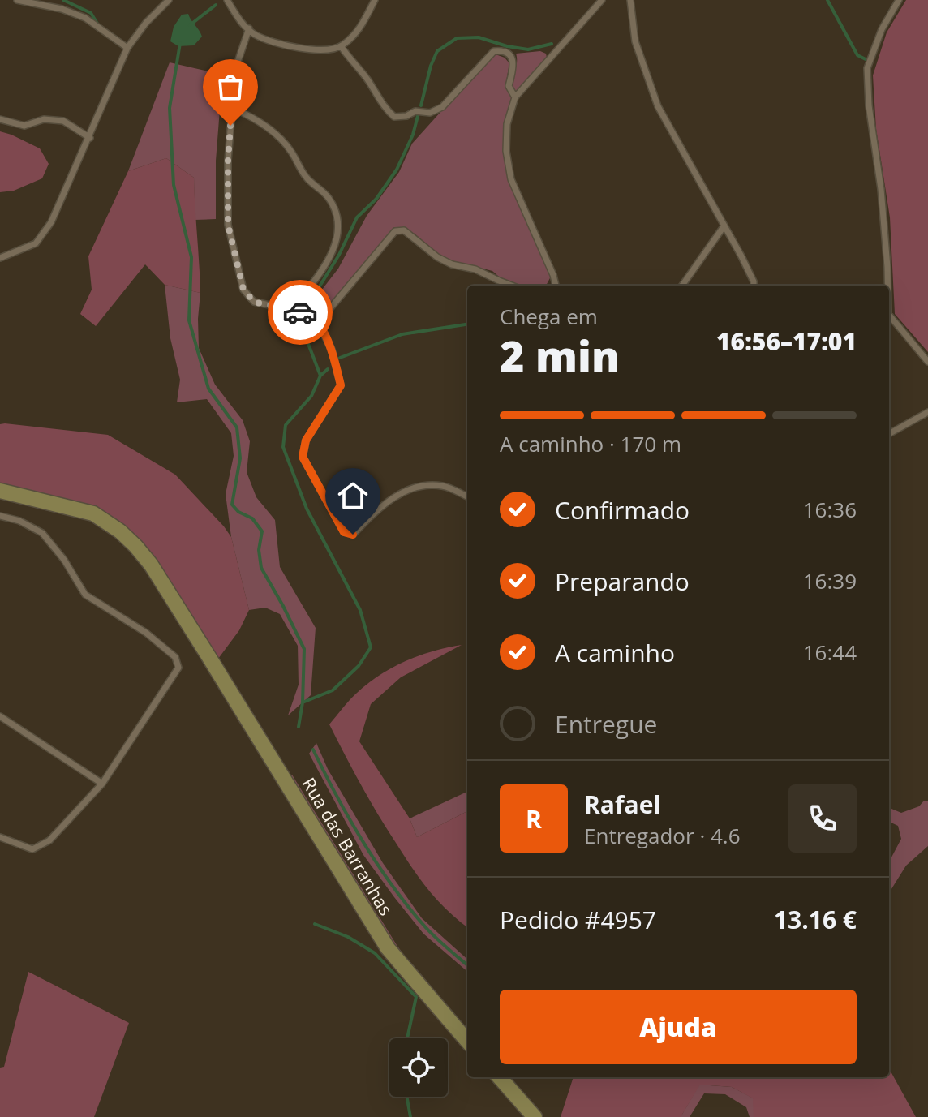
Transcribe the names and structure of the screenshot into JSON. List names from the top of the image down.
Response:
{
  "streets": {
    "main road": ["Rua das Barranhas"]
  },
  "page": {
    "heading": ["2 min", "Chega em", "16:56–17:01"],
    "panel": [
      "Rafael",
      "Entregador · 4.6",
      "Pedido #4957",
      "13.16 €"
    ],
    "bar": "A caminho · 170 m",
    "list": [
      ["Confirmado", "16:36"],
      ["Preparando", "16:39"],
      ["A caminho", "16:44"],
      "Entregue"
    ],
    "round": "R",
    "buttons": "Ajuda"
  }
}
